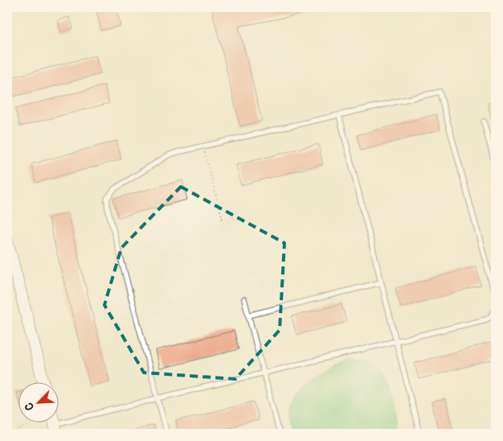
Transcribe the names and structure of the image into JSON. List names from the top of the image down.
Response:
{
  "north": "bottom left"
}
